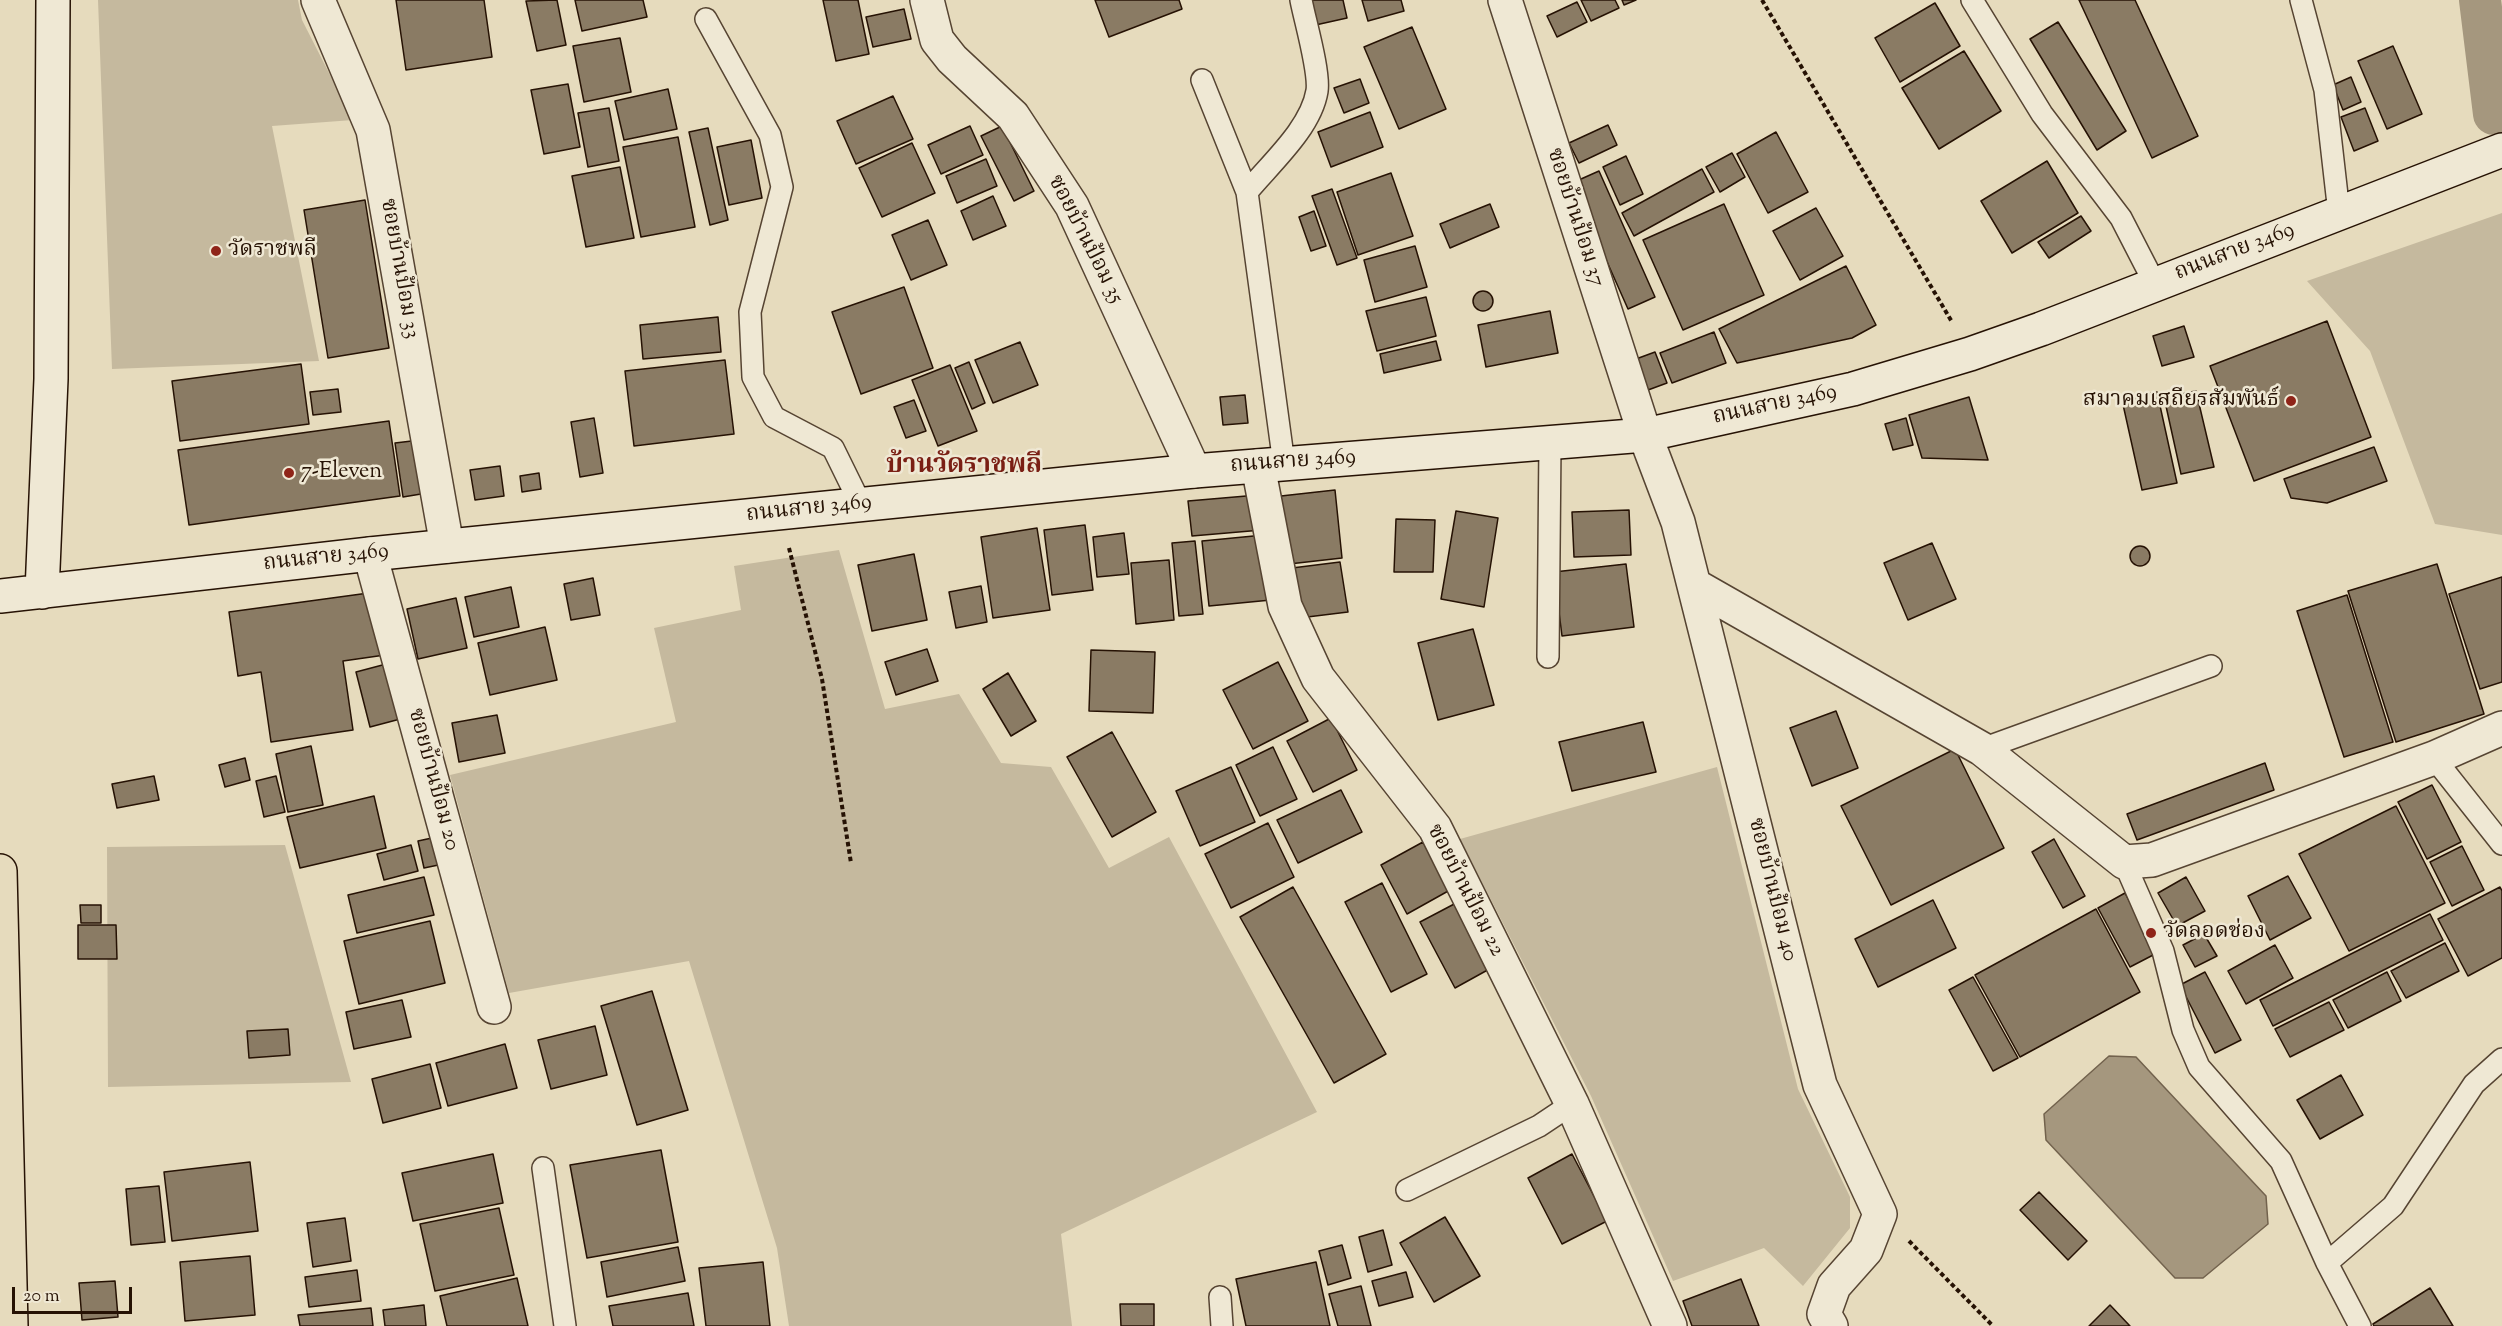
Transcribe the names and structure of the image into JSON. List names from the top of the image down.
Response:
{
  "streets": {
    "street": [
      "ซอยบ้านป้อม 37",
      "ซอยบ้านป้อม 35",
      "ถนนสาย 3469",
      "ซอยบ้านป้อม 33",
      "ซอยบ้านป้อม 20",
      "ซอยบ้านป้อม 40",
      "ซอยบ้านป้อม 22"
    ]
  },
  "crossings": [
    ["ซอยบ้านป้อม 37", "ถนนสาย 3469"],
    ["ซอยบ้านป้อม 37", "ซอยบ้านป้อม 40"],
    ["ซอยบ้านป้อม 35", "ถนนสาย 3469"],
    ["ถนนสาย 3469", "ซอยบ้านป้อม 33"],
    ["ถนนสาย 3469", "ซอยบ้านป้อม 20"],
    ["ถนนสาย 3469", "ซอยบ้านป้อม 40"],
    ["ถนนสาย 3469", "ซอยบ้านป้อม 22"]
  ],
  "districts": ["บ้านวัดราชพลี"],
  "places": [
    "วัดราชพลี",
    "สมาคมเสถียรสัมพันธ์",
    "7-Eleven",
    "วัดลอดช่อง"
  ],
  "scale_bar": "20 m"
}
